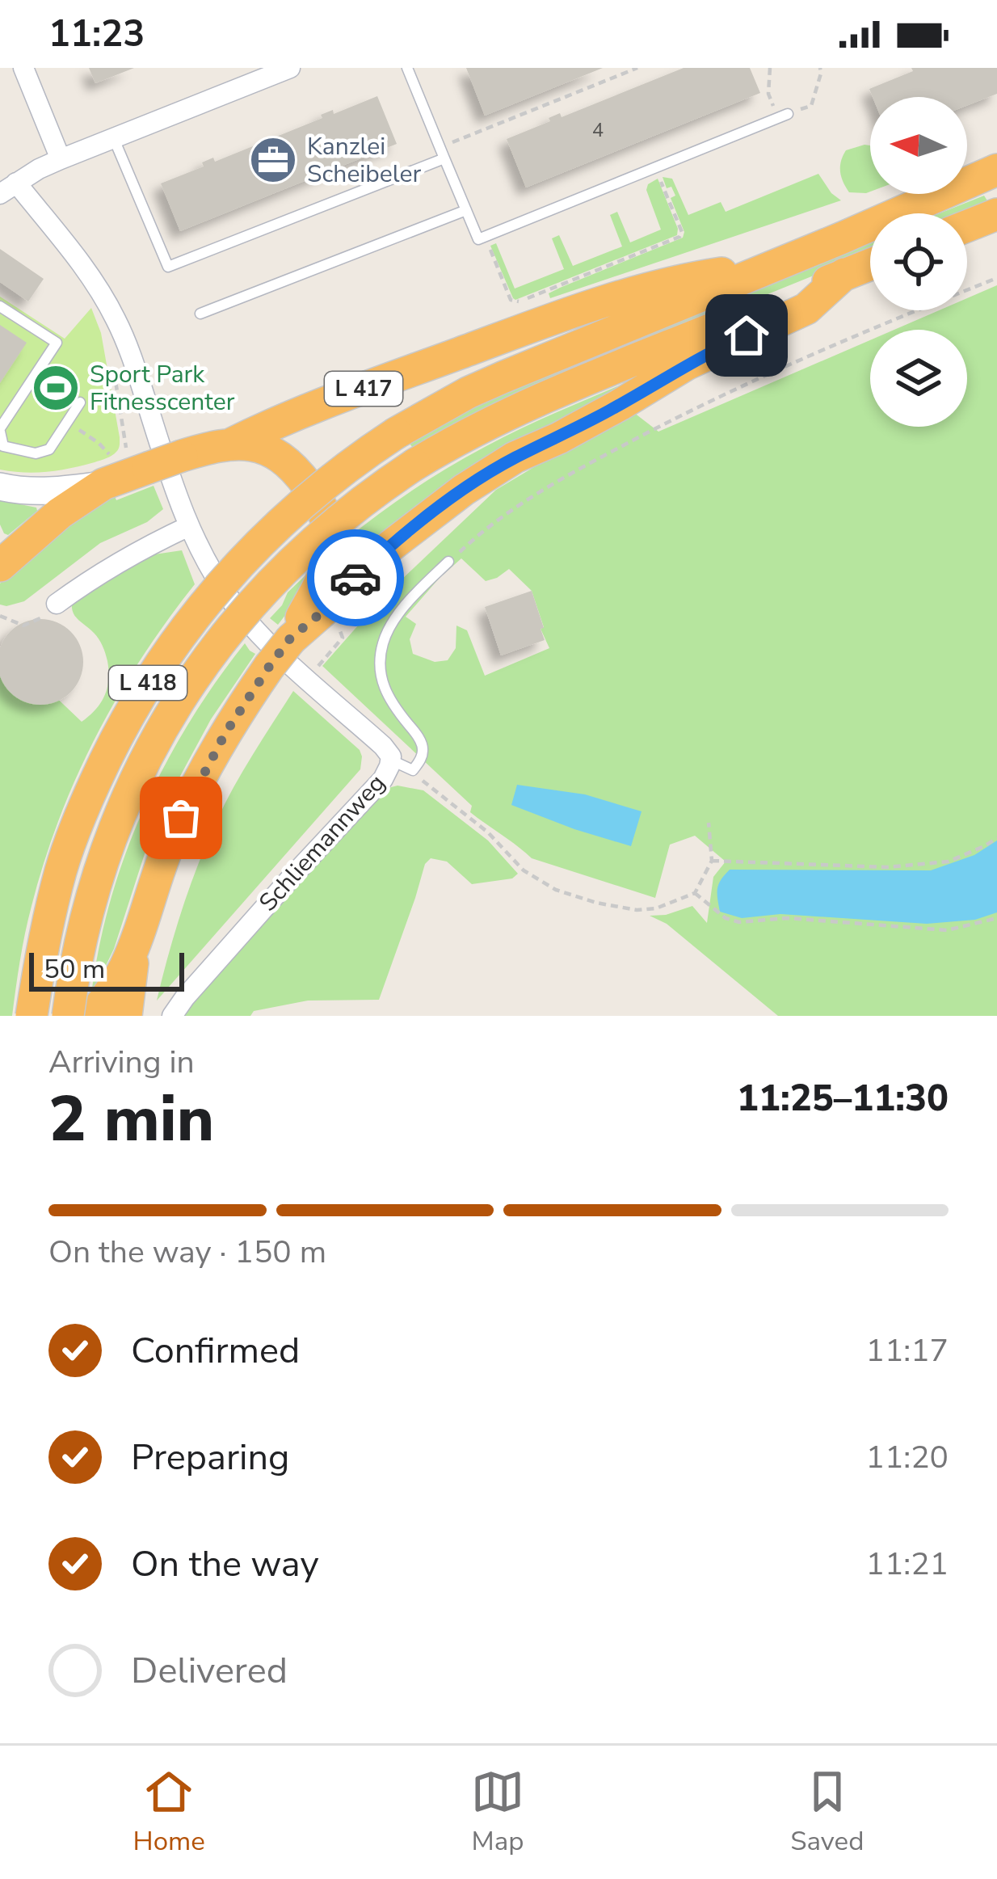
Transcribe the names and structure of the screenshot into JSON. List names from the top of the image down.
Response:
{
  "streets": {
    "highway": ["L 417", "L 418"],
    "street": ["Schliemannweg"]
  },
  "crossings": [
    ["L 417", "L 418"]
  ],
  "places": {
    "office": ["Kanzlei Scheibeler"],
    "sports": ["Sport Park Fitnesscenter"]
  },
  "house_numbers": ["4"],
  "scale_bar": "50 m",
  "north": "left",
  "page": {
    "status": "11:23",
    "scale": "50 m",
    "heading": ["2 min", "Arriving in", "11:25–11:30"],
    "bar": "On the way · 150 m",
    "list": [
      ["Confirmed", "11:17"],
      ["Preparing", "11:20"],
      ["On the way", "11:21"],
      "Delivered"
    ],
    "tabs": ["Home", "Map", "Saved"]
  }
}
